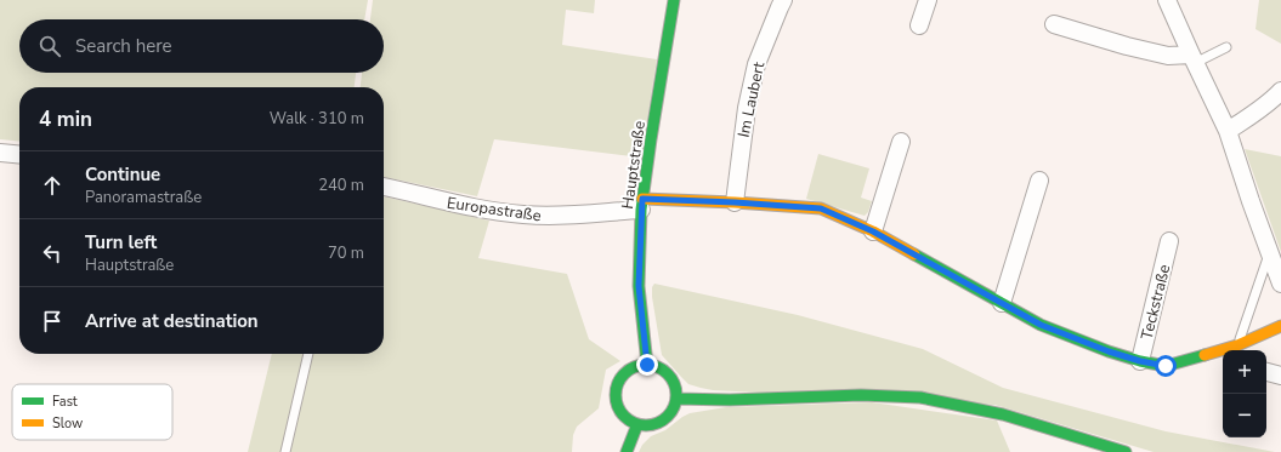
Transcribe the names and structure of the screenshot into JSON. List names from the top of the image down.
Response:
{
  "streets": {
    "street": [
      "Im Laubert",
      "Hauptstraße",
      "Europastraße",
      "Teckstraße"
    ]
  },
  "crossings": [
    ["Hauptstraße", "Europastraße"]
  ],
  "legend": ["Fast", "Slow"],
  "page": {
    "search": "Search here",
    "heading": ["4 min", "Walk · 310 m"],
    "list": [
      ["Continue", "Panoramastraße", "240 m"],
      ["Turn left", "Hauptstraße", "70 m"],
      "Arrive at destination"
    ],
    "map_buttons": ["+", "−"]
  }
}
